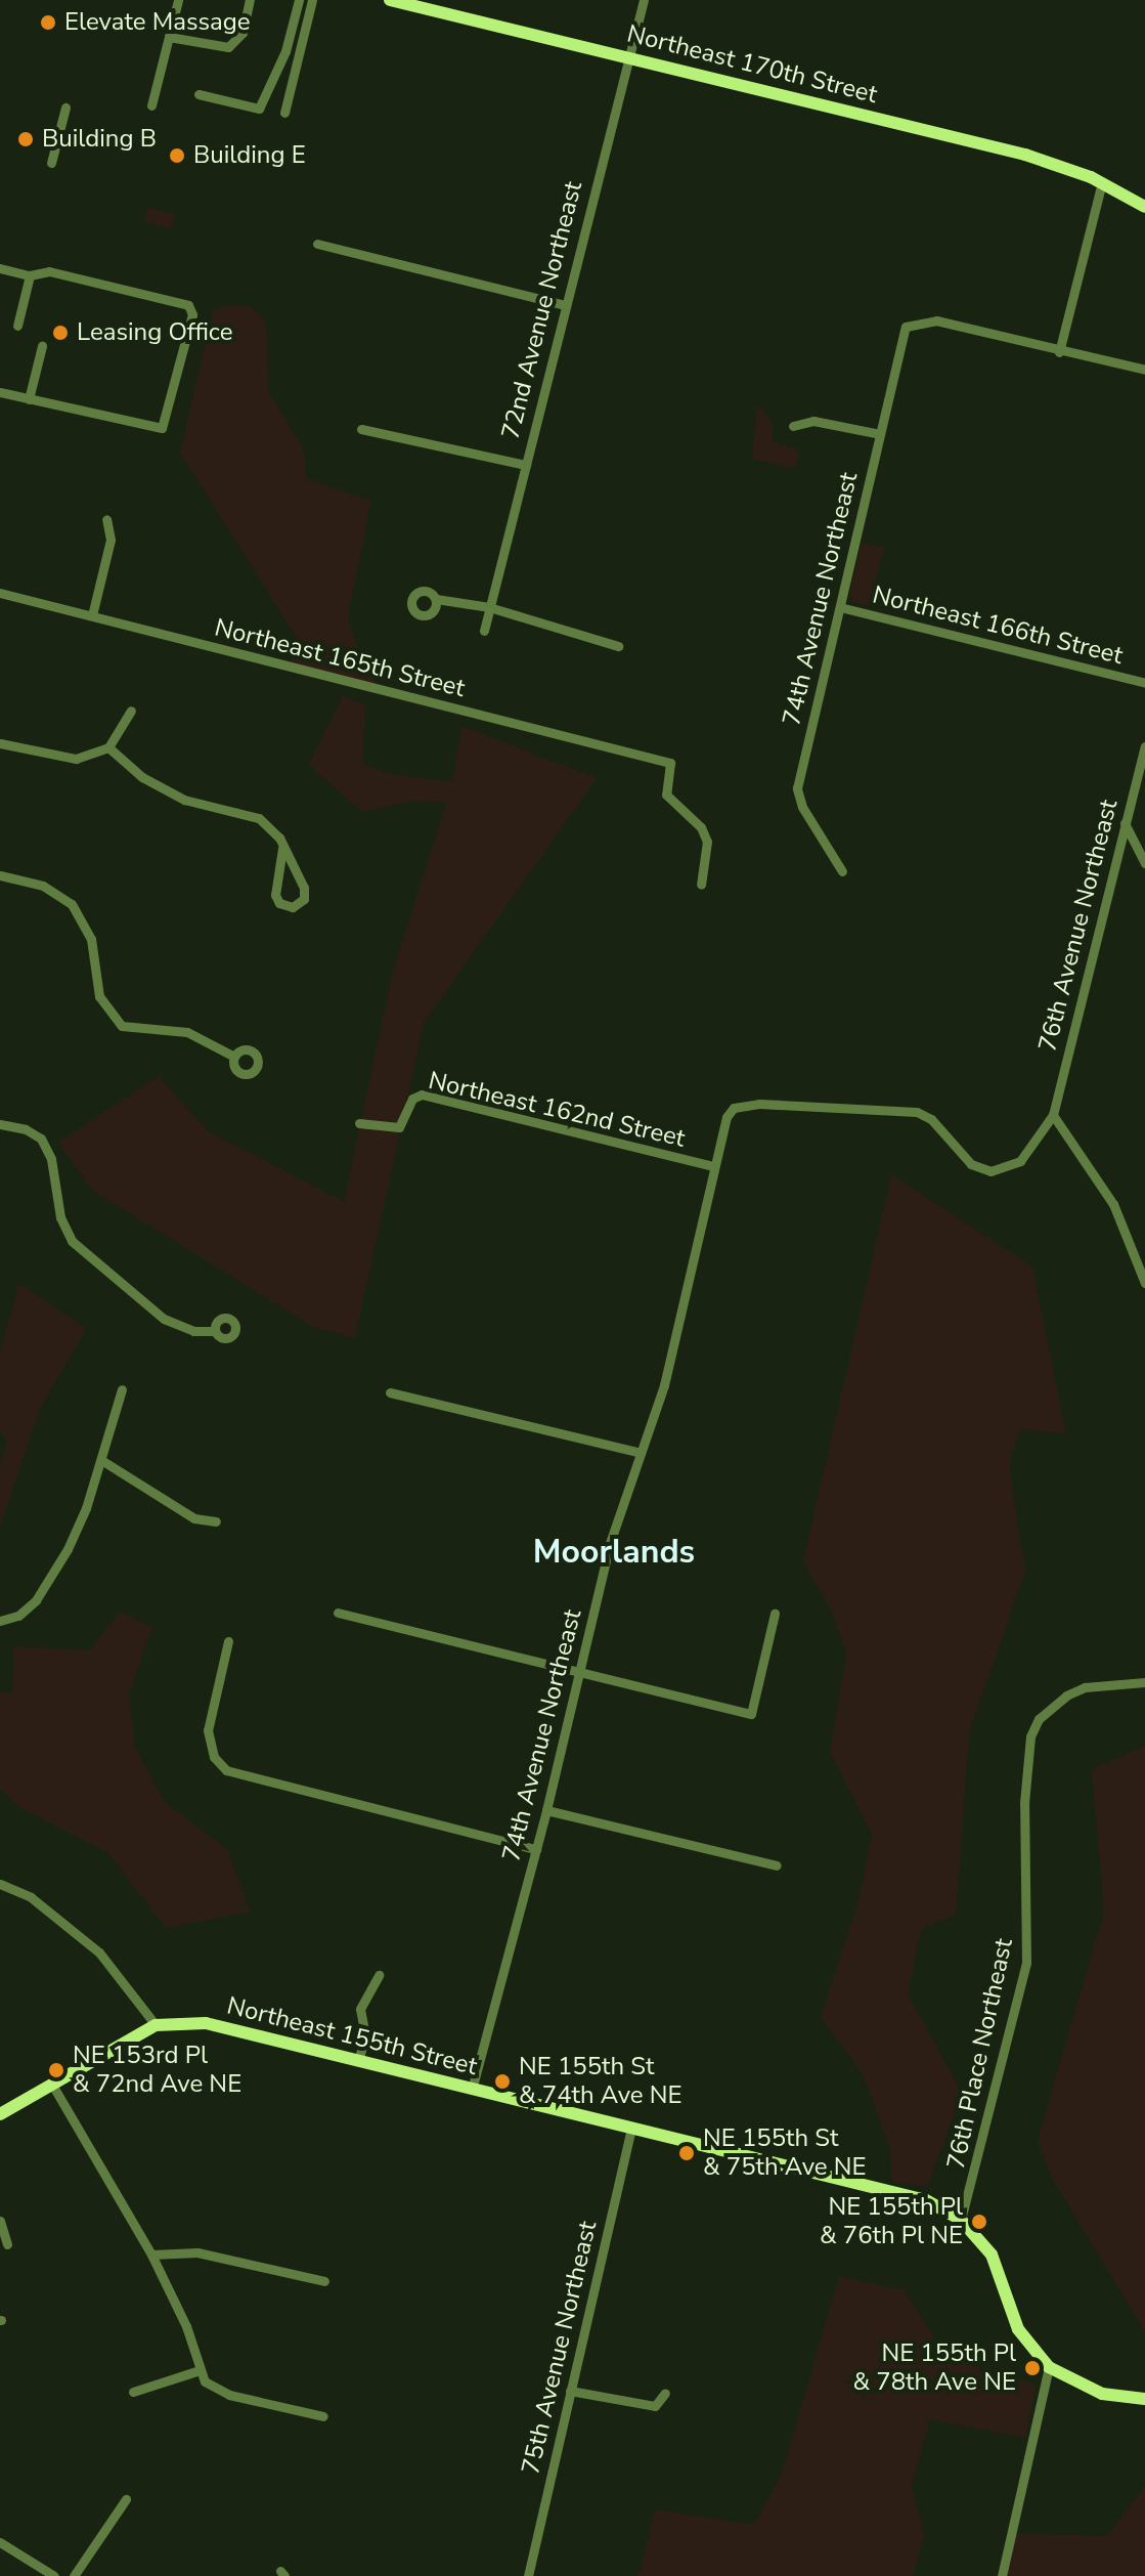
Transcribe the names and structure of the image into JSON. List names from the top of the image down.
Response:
{
  "streets": {
    "street": [
      "Northeast 170th Street",
      "72nd Avenue Northeast",
      "74th Avenue Northeast",
      "Northeast 166th Street",
      "Northeast 165th Street",
      "76th Avenue Northeast",
      "Northeast 162nd Street",
      "Northeast 155th Street",
      "76th Place Northeast",
      "75th Avenue Northeast"
    ]
  },
  "crossings": [
    ["Northeast 170th Street", "72nd Avenue Northeast"],
    ["74th Avenue Northeast", "Northeast 166th Street"],
    ["74th Avenue Northeast", "76th Avenue Northeast"],
    ["74th Avenue Northeast", "Northeast 162nd Street"],
    ["74th Avenue Northeast", "Northeast 155th Street"],
    ["Northeast 155th Street", "76th Place Northeast"],
    ["Northeast 155th Street", "75th Avenue Northeast"]
  ],
  "districts": ["Moorlands"],
  "places": [
    "Elevate Massage",
    "Building B",
    "Building E",
    "Leasing Office",
    "NE 153rd Pl & 72nd Ave NE",
    "NE 155th St & 74th Ave NE",
    "NE 155th St & 75th Ave NE",
    "NE 155th Pl & 76th Pl NE",
    "NE 155th Pl & 78th Ave NE"
  ]
}
